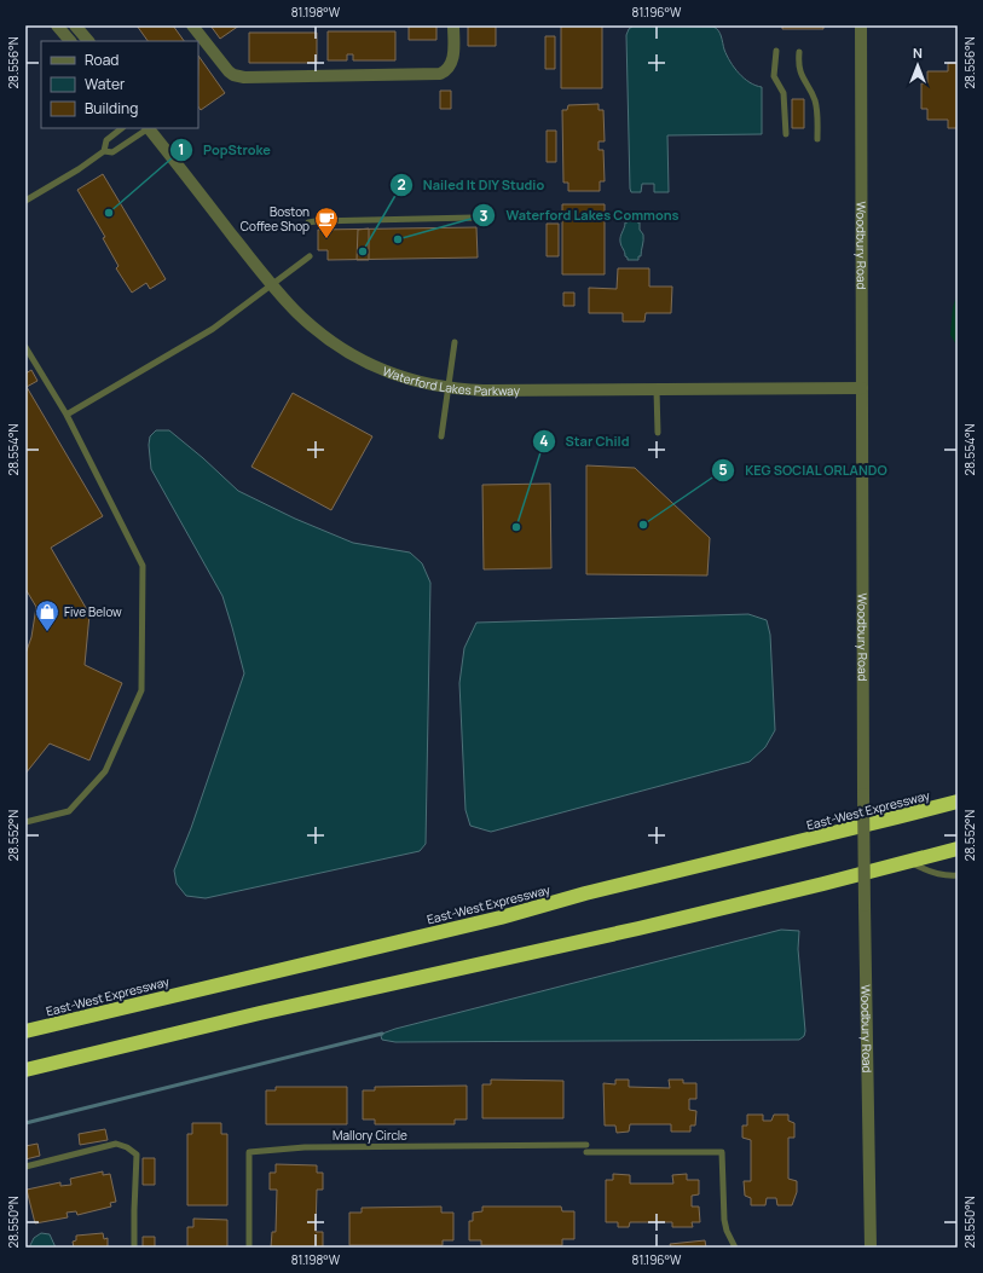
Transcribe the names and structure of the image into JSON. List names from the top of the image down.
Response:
{
  "streets": {
    "highway": ["East-West Expressway"],
    "street": ["Woodbury Road", "Waterford Lakes Parkway"],
    "lane": ["Mallory Circle"]
  },
  "crossings": [
    ["Woodbury Road", "Waterford Lakes Parkway"]
  ],
  "places": {
    "other": [
      "PopStroke",
      "Waterford Lakes Commons",
      "Nailed It DIY Studio",
      "KEG SOCIAL ORLANDO",
      "Star Child"
    ],
    "cafe": ["Boston Coffee Shop"],
    "shop": ["Five Below"]
  },
  "legend": ["Road", "Water", "Building"],
  "north": "top",
  "coordinates": [
    "81.198°W",
    "81.196°W",
    "28.556°N",
    "28.554°N",
    "28.552°N",
    "28.550°N"
  ]
}
